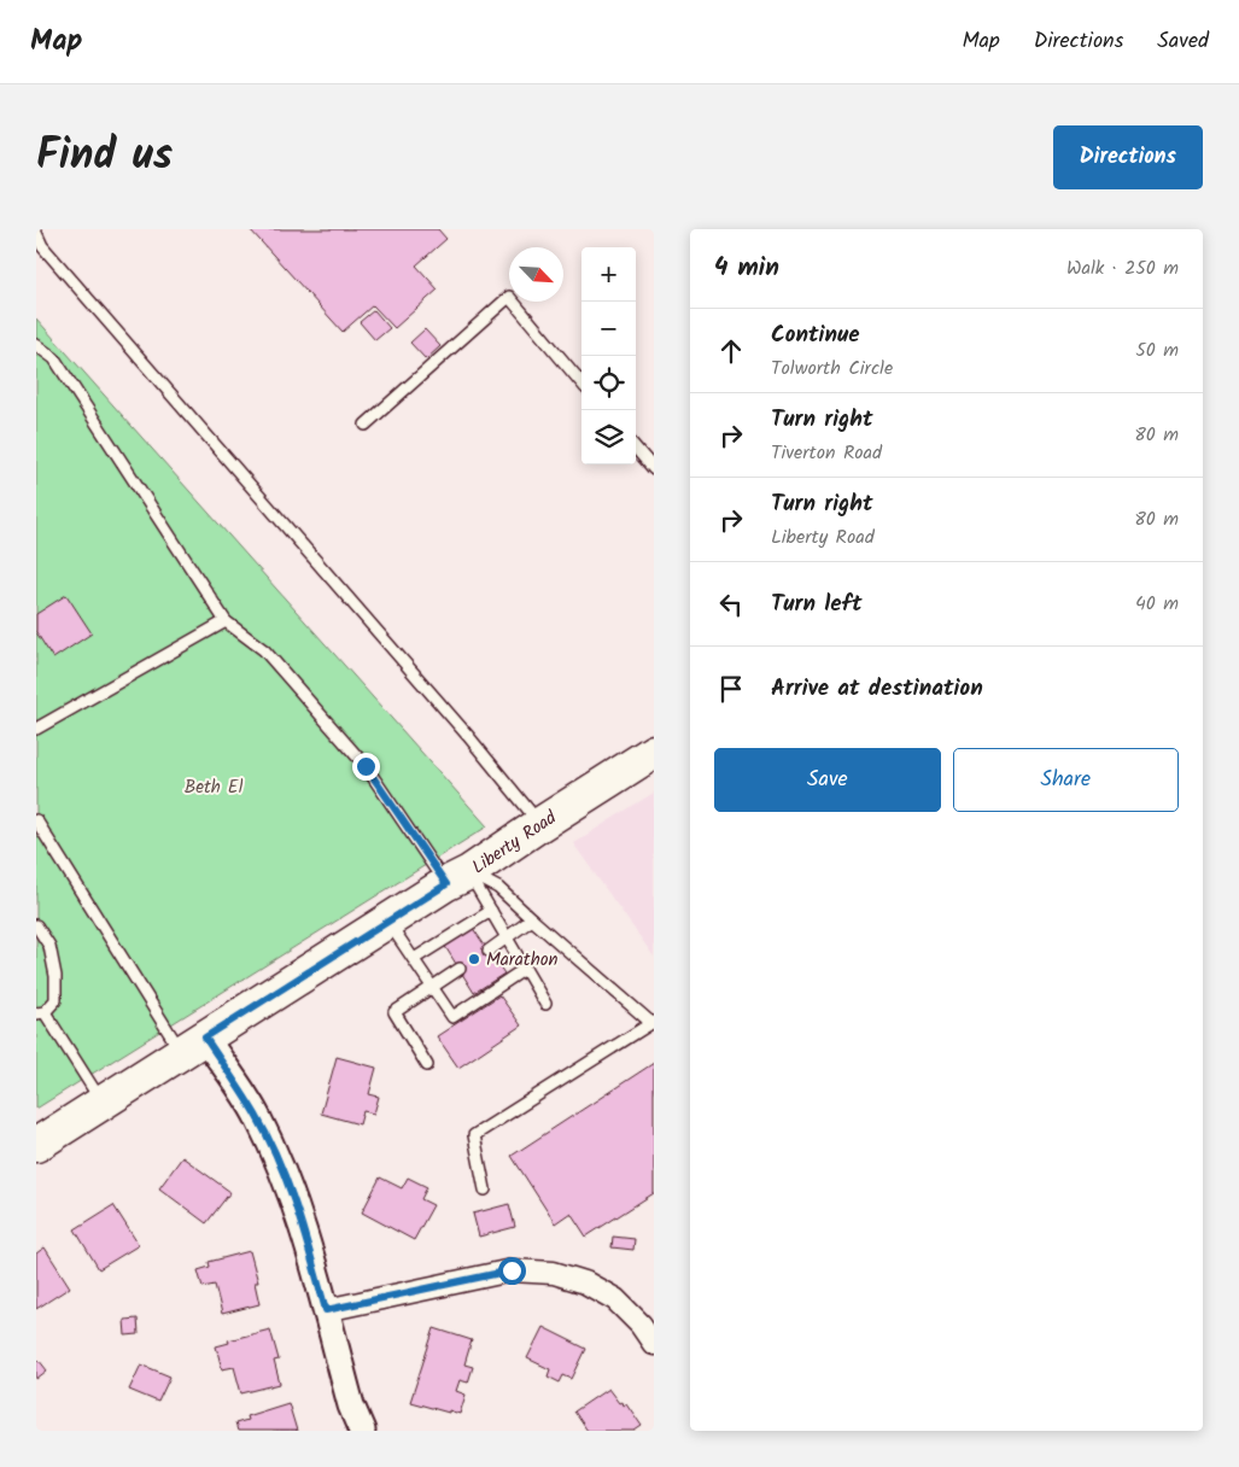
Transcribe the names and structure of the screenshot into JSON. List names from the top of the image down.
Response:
{
  "streets": {
    "main road": ["Liberty Road"]
  },
  "parks": ["Beth El"],
  "places": ["Marathon"],
  "north": "bottom right",
  "page": {
    "header": "Map",
    "nav": ["Map", "Directions", "Saved"],
    "title": "Find us",
    "buttons": [
      "Directions",
      ["Save", "Share"]
    ],
    "heading": ["4 min", "Walk · 250 m"],
    "map_buttons": ["+", "−"],
    "list": [
      ["Continue", "Tolworth Circle", "50 m"],
      ["Turn right", "Tiverton Road", "80 m"],
      ["Turn right", "Liberty Road", "80 m"],
      ["Turn left", "40 m"],
      "Arrive at destination"
    ]
  }
}
